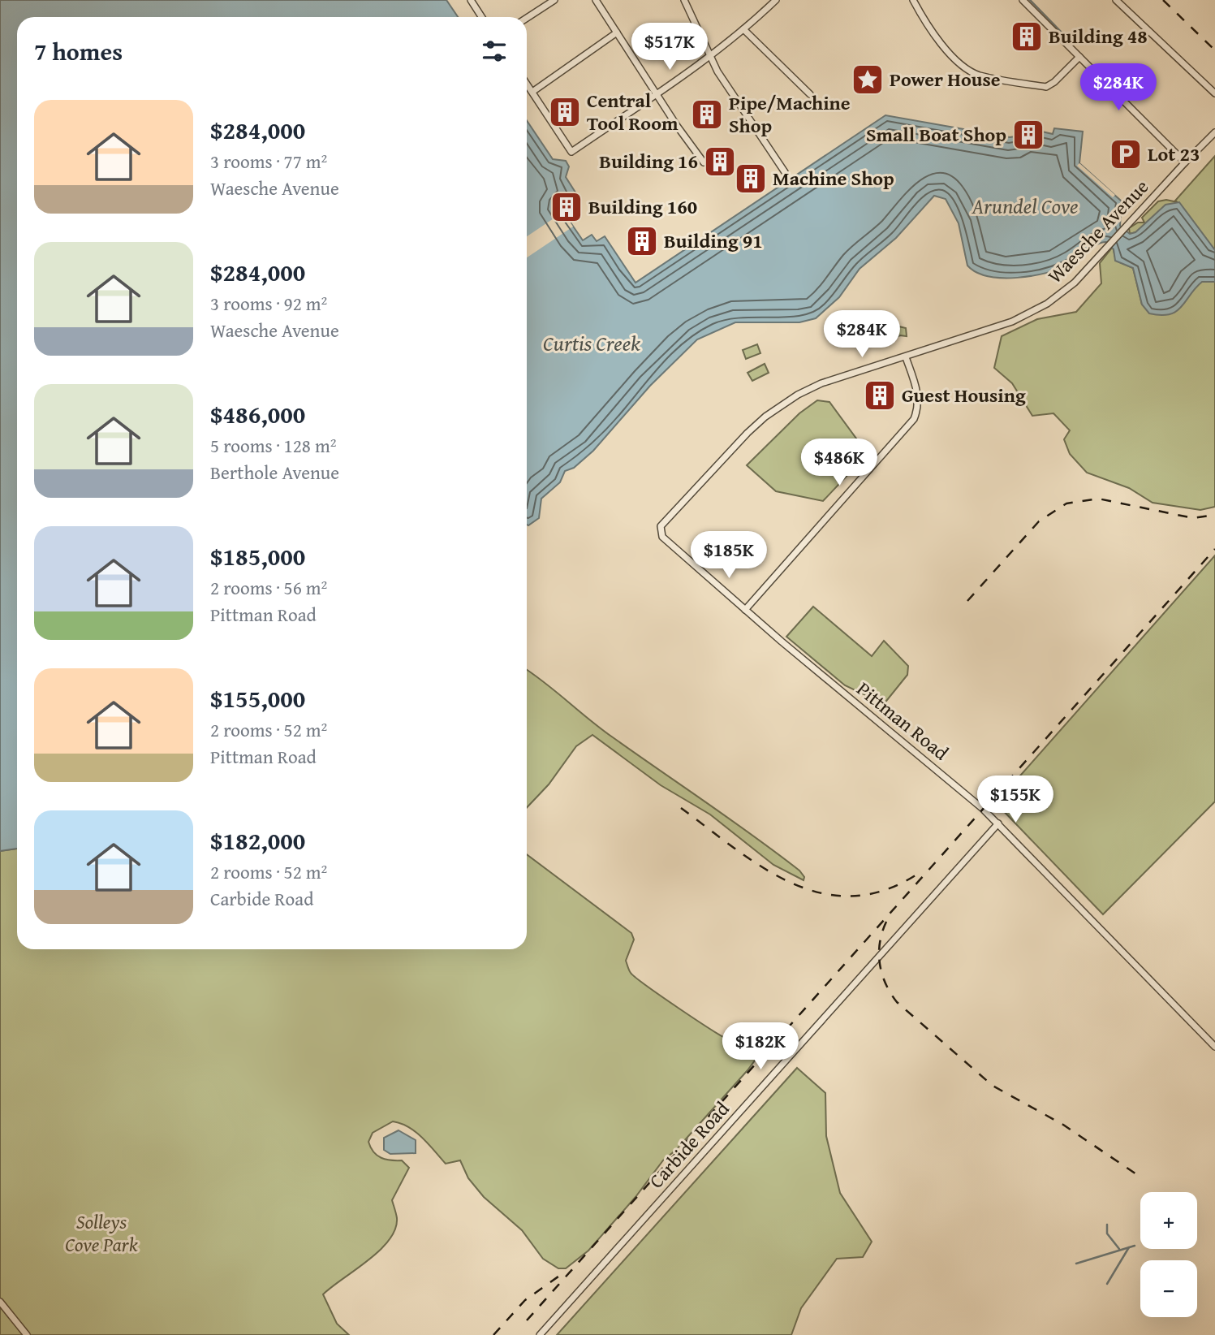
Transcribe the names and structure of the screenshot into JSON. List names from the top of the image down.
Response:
{
  "streets": {
    "street": ["Waesche Avenue", "Pittman Road", "Carbide Road"]
  },
  "crossings": [
    ["Waesche Avenue", "Pittman Road"],
    ["Pittman Road", "Carbide Road"]
  ],
  "water": ["Arundel Cove", "Curtis Creek"],
  "parks": ["Solleys Cove Park"],
  "places": {
    "building": [
      "Building 48",
      "Central Tool Room",
      "Pipe/Machine Shop",
      "Small Boat Shop",
      "Building 16",
      "Machine Shop",
      "Building 160",
      "Building 91",
      "Guest Housing"
    ],
    "place": ["Power House"],
    "parking": ["Lot 23"]
  },
  "page": {
    "heading": "7 homes",
    "price": [
      "$517K",
      "$284K",
      "$284K",
      "$486K",
      "$185K",
      "$155K",
      "$182K"
    ],
    "list": [
      {
        "name": "$284,000",
        "note": "3 rooms · 77 m² · Waesche Avenue"
      },
      {
        "name": "$284,000",
        "note": "3 rooms · 92 m² · Waesche Avenue"
      },
      {
        "name": "$486,000",
        "note": "5 rooms · 128 m² · Berthole Avenue"
      },
      {
        "name": "$185,000",
        "note": "2 rooms · 56 m² · Pittman Road"
      },
      {
        "name": "$155,000",
        "note": "2 rooms · 52 m² · Pittman Road"
      },
      {
        "name": "$182,000",
        "note": "2 rooms · 52 m² · Carbide Road"
      }
    ],
    "map_buttons": ["+", "−"]
  }
}
